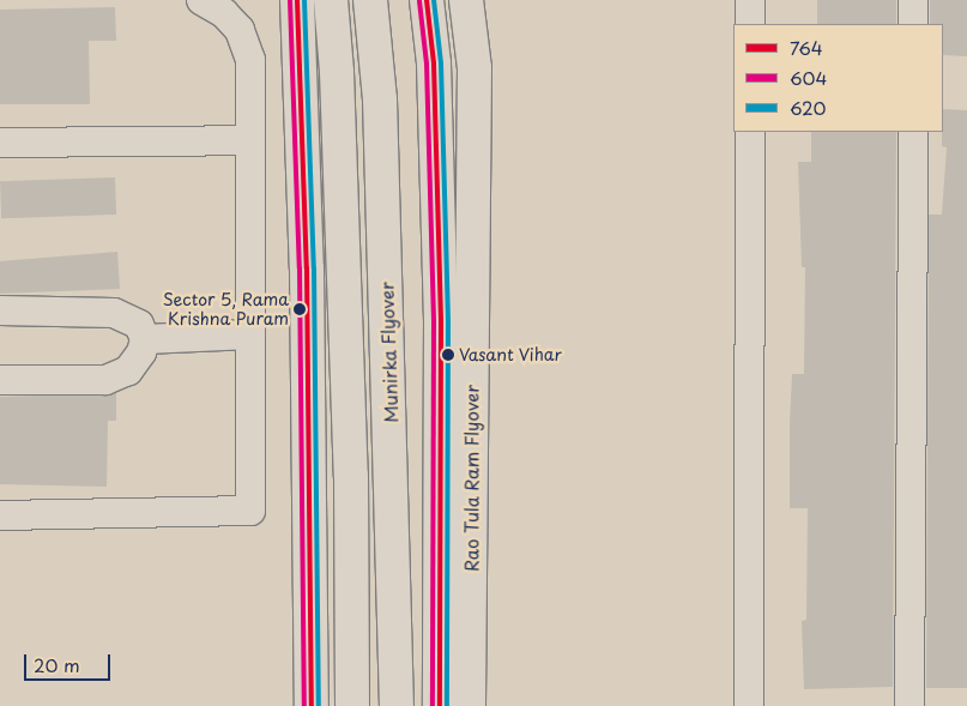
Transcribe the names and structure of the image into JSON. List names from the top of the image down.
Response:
{
  "streets": {
    "main road": ["Munirka Flyover", "Rao Tula Ram Flyover"]
  },
  "places": ["Sector 5, Rama Krishna Puram", "Vasant Vihar"],
  "lines": ["transit line 764", "transit line 604", "transit line 620"],
  "legend": ["764", "604", "620"],
  "scale_bar": "20 m"
}
